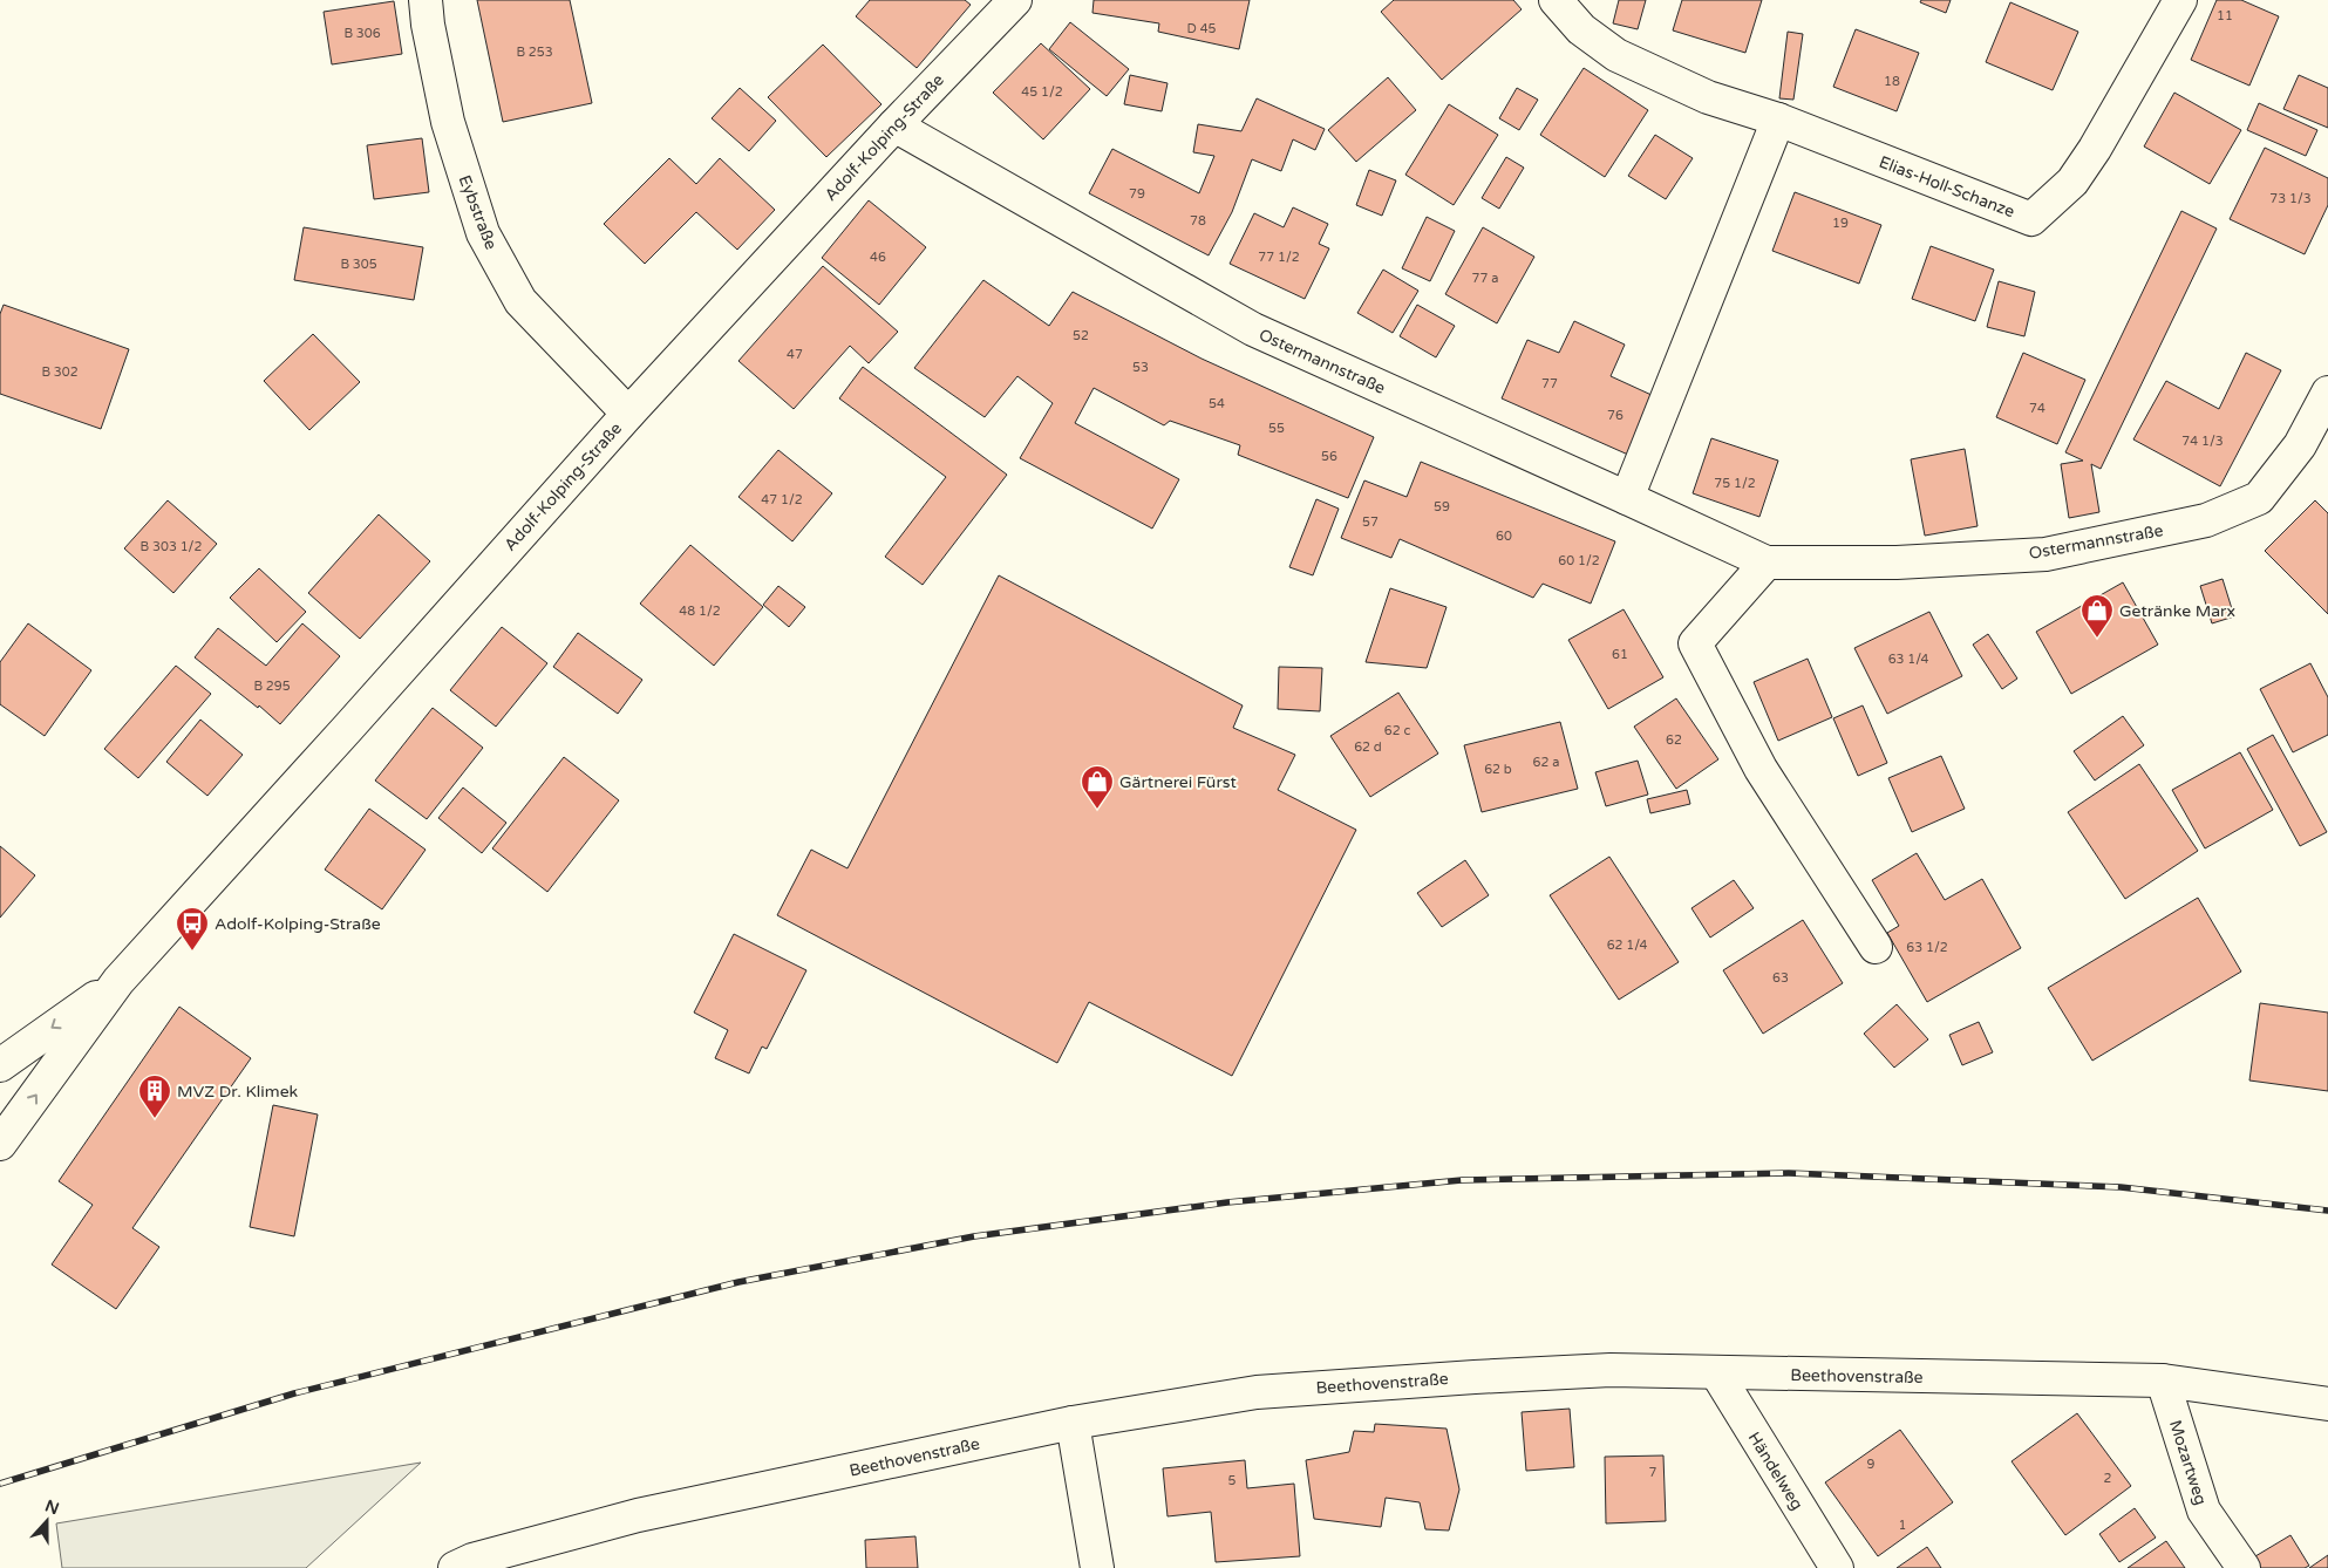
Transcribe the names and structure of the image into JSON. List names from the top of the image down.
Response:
{
  "streets": {
    "street": [
      "Adolf-Kolping-Straße",
      "Elias-Holl-Schanze",
      "Eybstraße",
      "Ostermannstraße",
      "Beethovenstraße",
      "Mozartweg",
      "Händelweg"
    ]
  },
  "crossings": [
    ["Adolf-Kolping-Straße", "Eybstraße"],
    ["Adolf-Kolping-Straße", "Ostermannstraße"],
    ["Beethovenstraße", "Mozartweg"],
    ["Beethovenstraße", "Händelweg"]
  ],
  "places": {
    "shop": ["Getränke Marx", "Gärtnerei Fürst"],
    "bus stop": ["Adolf-Kolping-Straße"],
    "building": ["MVZ Dr. Klimek"]
  },
  "house_numbers": [
    "11",
    "D 45",
    "B 306",
    "B 253",
    "18",
    "45 1/2",
    "79",
    "73 1/3",
    "78",
    "19",
    "46",
    "77 1/2",
    "B 305",
    "77 a",
    "52",
    "47",
    "53",
    "B 302",
    "77",
    "54",
    "74",
    "76",
    "55",
    "74 1/3",
    "56",
    "75 1/2",
    "47 1/2",
    "59",
    "57",
    "60",
    "B 303 1/2",
    "60 1/2",
    "48 1/2",
    "61",
    "63 1/4",
    "B 295",
    "62 c",
    "62",
    "62 d",
    "62 a",
    "62 b",
    "62 1/4",
    "63 1/2",
    "63",
    "9",
    "7",
    "2",
    "5",
    "1"
  ],
  "north": "top"
}
